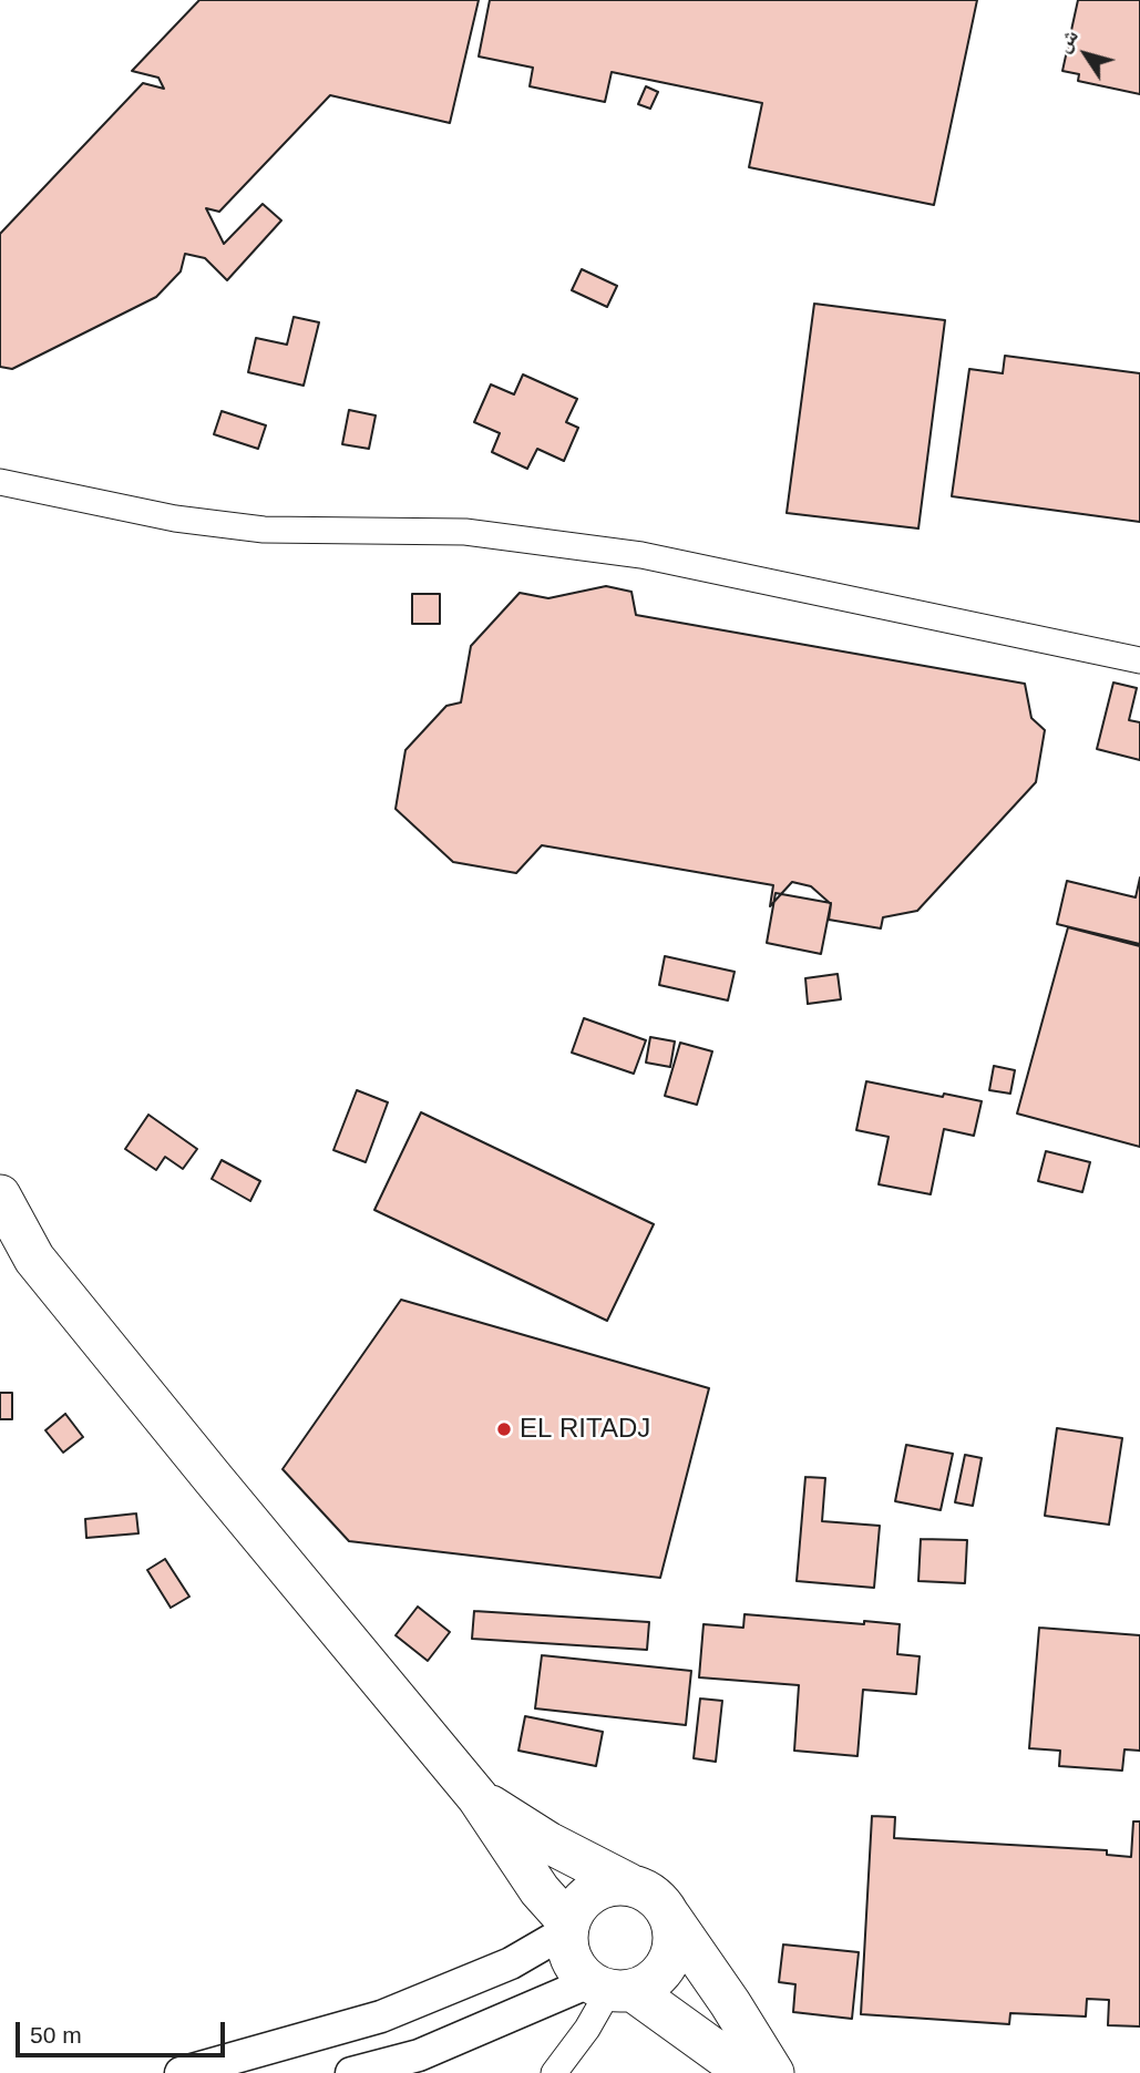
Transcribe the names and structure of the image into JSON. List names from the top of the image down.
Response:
{
  "places": ["EL RITADJ"],
  "scale_bar": "50 m",
  "north": "top left"
}
